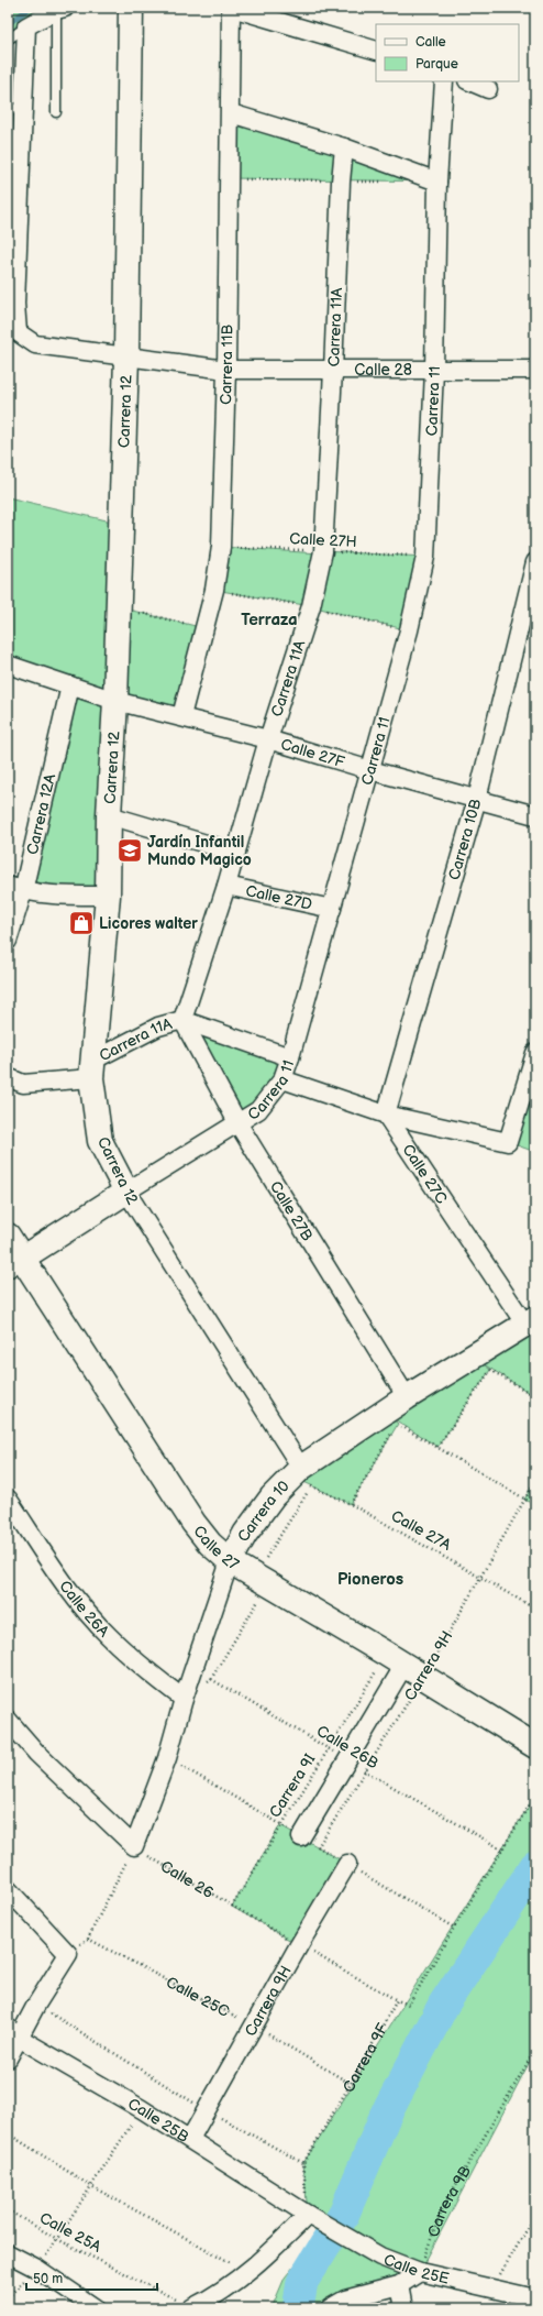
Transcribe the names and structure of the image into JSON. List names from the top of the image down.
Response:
{
  "streets": {
    "street": [
      "Carrera 11A",
      "Carrera 11B",
      "Calle 28",
      "Carrera 11",
      "Carrera 12",
      "Calle 27F",
      "Carrera 12A",
      "Carrera 10B",
      "Calle 27D",
      "Calle 27C",
      "Calle 27B",
      "Carrera 10",
      "Calle 27",
      "Calle 26A",
      "Carrera 9H",
      "Calle 25B",
      "Calle 25E"
    ],
    "path": [
      "Calle 27H",
      "Calle 27A",
      "Calle 26B",
      "Carrera 9I",
      "Calle 26",
      "Calle 25C",
      "Carrera 9F",
      "Carrera 9B",
      "Calle 25A"
    ]
  },
  "crossings": [
    ["Carrera 11A", "Calle 28"],
    ["Carrera 11A", "Carrera 12"],
    ["Carrera 11A", "Calle 27H"],
    ["Carrera 11A", "Calle 27F"],
    ["Carrera 11A", "Calle 27D"],
    ["Carrera 11A", "Calle 27B"],
    ["Carrera 11B", "Calle 28"],
    ["Carrera 11B", "Calle 27H"],
    ["Carrera 11B", "Calle 27F"],
    ["Calle 28", "Carrera 11"],
    ["Calle 28", "Carrera 12"],
    ["Carrera 11", "Carrera 12"],
    ["Carrera 11", "Calle 27H"],
    ["Carrera 11", "Calle 27F"],
    ["Carrera 11", "Calle 27D"],
    ["Carrera 11", "Calle 27B"],
    ["Carrera 11", "Calle 27"],
    ["Carrera 12", "Calle 27F"],
    ["Carrera 12", "Carrera 10"],
    ["Carrera 12", "Calle 27A"],
    ["Calle 27F", "Carrera 12A"],
    ["Calle 27F", "Carrera 10B"],
    ["Carrera 10B", "Calle 27C"],
    ["Calle 27C", "Carrera 10"],
    ["Calle 27B", "Carrera 10"],
    ["Carrera 10", "Calle 27A"],
    ["Carrera 10", "Calle 27"],
    ["Carrera 10", "Calle 26A"],
    ["Carrera 10", "Calle 26"],
    ["Calle 27A", "Carrera 9H"],
    ["Calle 27", "Carrera 9H"],
    ["Calle 27", "Carrera 9I"],
    ["Carrera 9H", "Calle 26B"],
    ["Carrera 9H", "Carrera 9I"],
    ["Carrera 9H", "Calle 26"],
    ["Carrera 9H", "Calle 25C"],
    ["Carrera 9H", "Calle 25B"],
    ["Calle 26B", "Carrera 9I"],
    ["Carrera 9I", "Calle 26"],
    ["Calle 26", "Carrera 9F"],
    ["Calle 25C", "Carrera 9F"],
    ["Calle 25B", "Calle 25E"],
    ["Carrera 9B", "Calle 25E"]
  ],
  "districts": ["Terraza", "Pioneros"],
  "places": {
    "school or university": ["Jardín Infantil Mundo Magico"],
    "shop": ["Licores walter"]
  },
  "legend": ["Calle", "Parque"],
  "scale_bar": "50 m"
}
